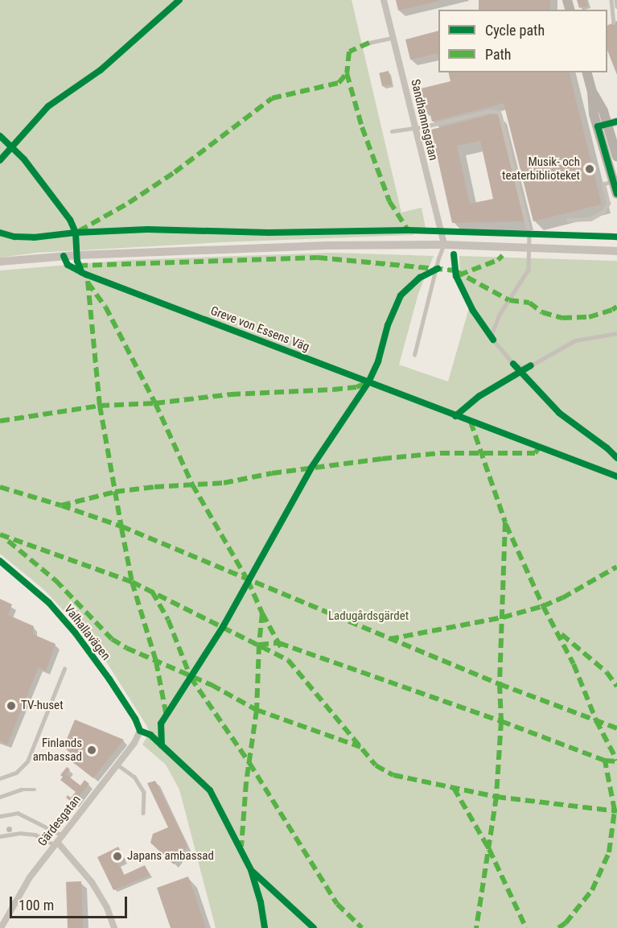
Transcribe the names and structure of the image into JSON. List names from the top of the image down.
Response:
{
  "streets": {
    "street": ["Sandhamnsgatan", "Valhallavägen", "Gärdesgatan"],
    "cycle path": ["Greve von Essens Väg"]
  },
  "crossings": [
    ["Valhallavägen", "Gärdesgatan"]
  ],
  "parks": ["Ladugårdsgärdet"],
  "places": [
    "Musik- och teaterbiblioteket",
    "TV-huset",
    "Finlands ambassad",
    "Japans ambassad"
  ],
  "legend": ["Cycle path", "Path"],
  "scale_bar": "100 m"
}
